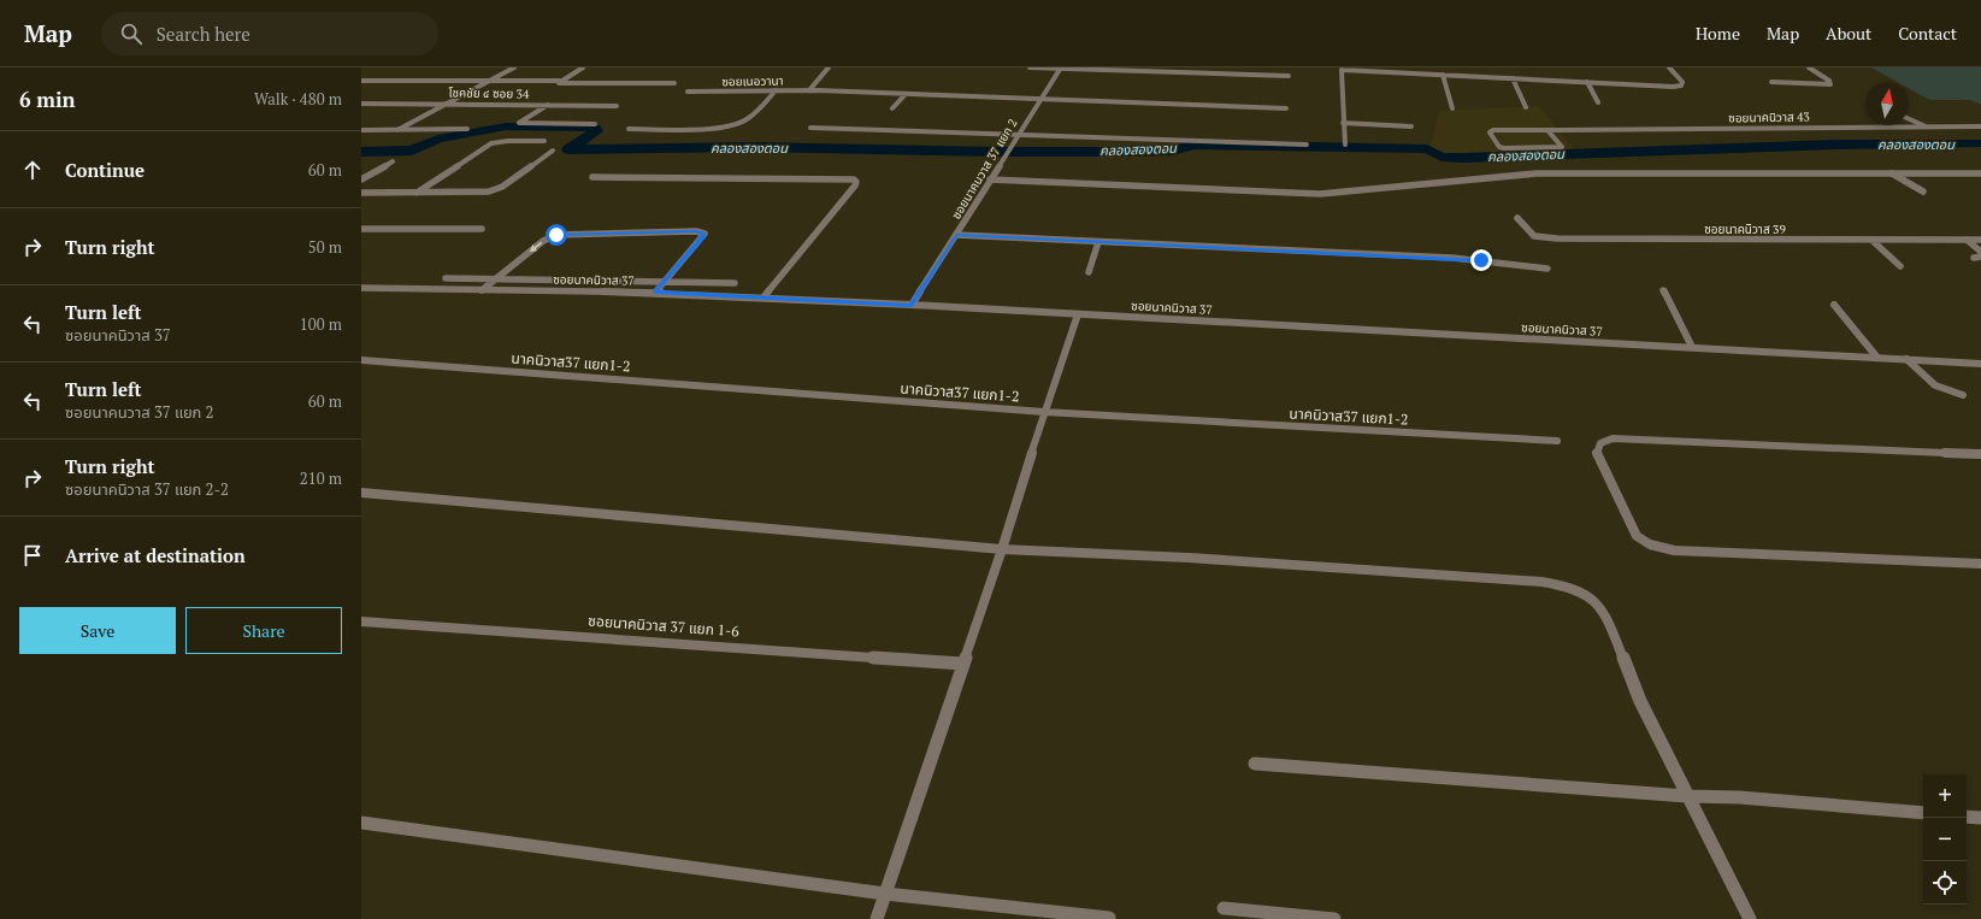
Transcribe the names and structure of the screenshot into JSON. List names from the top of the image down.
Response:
{
  "streets": {
    "street": [
      "ซอยเนอวานา",
      "โชคชัย ๔ ซอย 34",
      "ซอยนาคนิวาส 43",
      "ซอยนาคนวาส 37 แยก 2",
      "ซอยนาคนิวาส 39",
      "ซอยนาคนิวาส 37",
      "นาคนิวาส37 แยก1-2",
      "ซอยนาคนิวาส 37 แยก 1-6"
    ]
  },
  "crossings": [
    ["ซอยเนอวานา", "ซอยนาคนวาส 37 แยก 2"],
    ["ซอยนาคนวาส 37 แยก 2", "ซอยนาคนิวาส 37"]
  ],
  "water": ["คลองสองตอน"],
  "north": "top",
  "page": {
    "header": "Map",
    "search": "Search here",
    "nav": [
      "Home",
      "Map",
      "About",
      "Contact"
    ],
    "heading": ["6 min", "Walk · 480 m"],
    "list": [
      ["Continue", "60 m"],
      ["Turn right", "50 m"],
      ["Turn left", "ซอยนาคนิวาส 37", "100 m"],
      ["Turn left", "ซอยนาคนวาส 37 แยก 2", "60 m"],
      ["Turn right", "ซอยนาคนิวาส 37 แยก 2-2", "210 m"],
      "Arrive at destination"
    ],
    "buttons": ["Save", "Share"],
    "map_buttons": ["+", "−"]
  }
}
